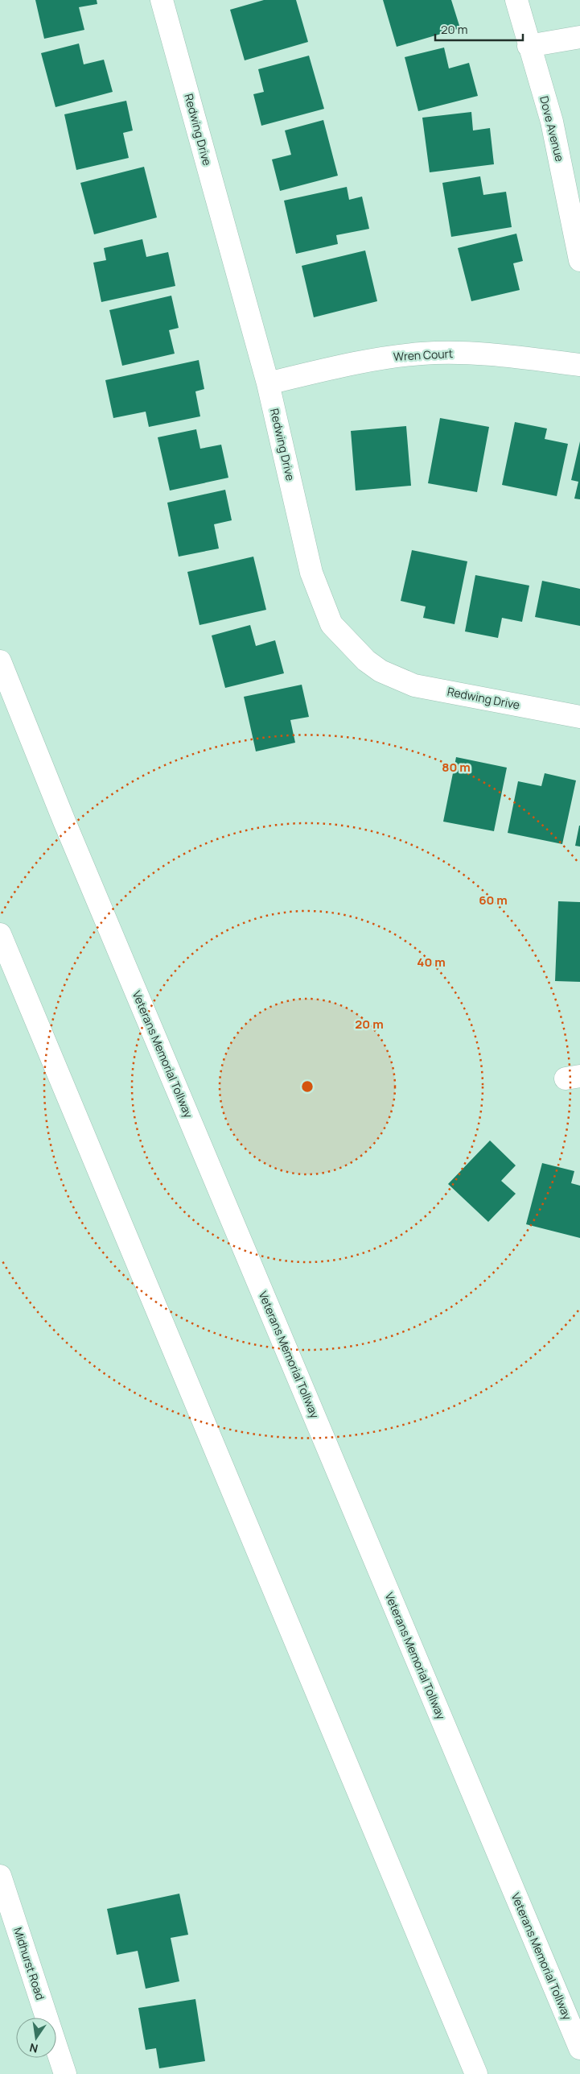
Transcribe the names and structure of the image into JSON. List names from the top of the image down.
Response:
{
  "streets": {
    "main road": [
      "Dove Avenue",
      "Redwing Drive",
      "Wren Court",
      "Veterans Memorial Tollway",
      "Midhurst Road"
    ]
  },
  "crossings": [
    ["Redwing Drive", "Wren Court"]
  ],
  "scale_bar": "20 m",
  "north": "bottom",
  "rings": [
    "80 m",
    "60 m",
    "40 m",
    "20 m"
  ]
}
